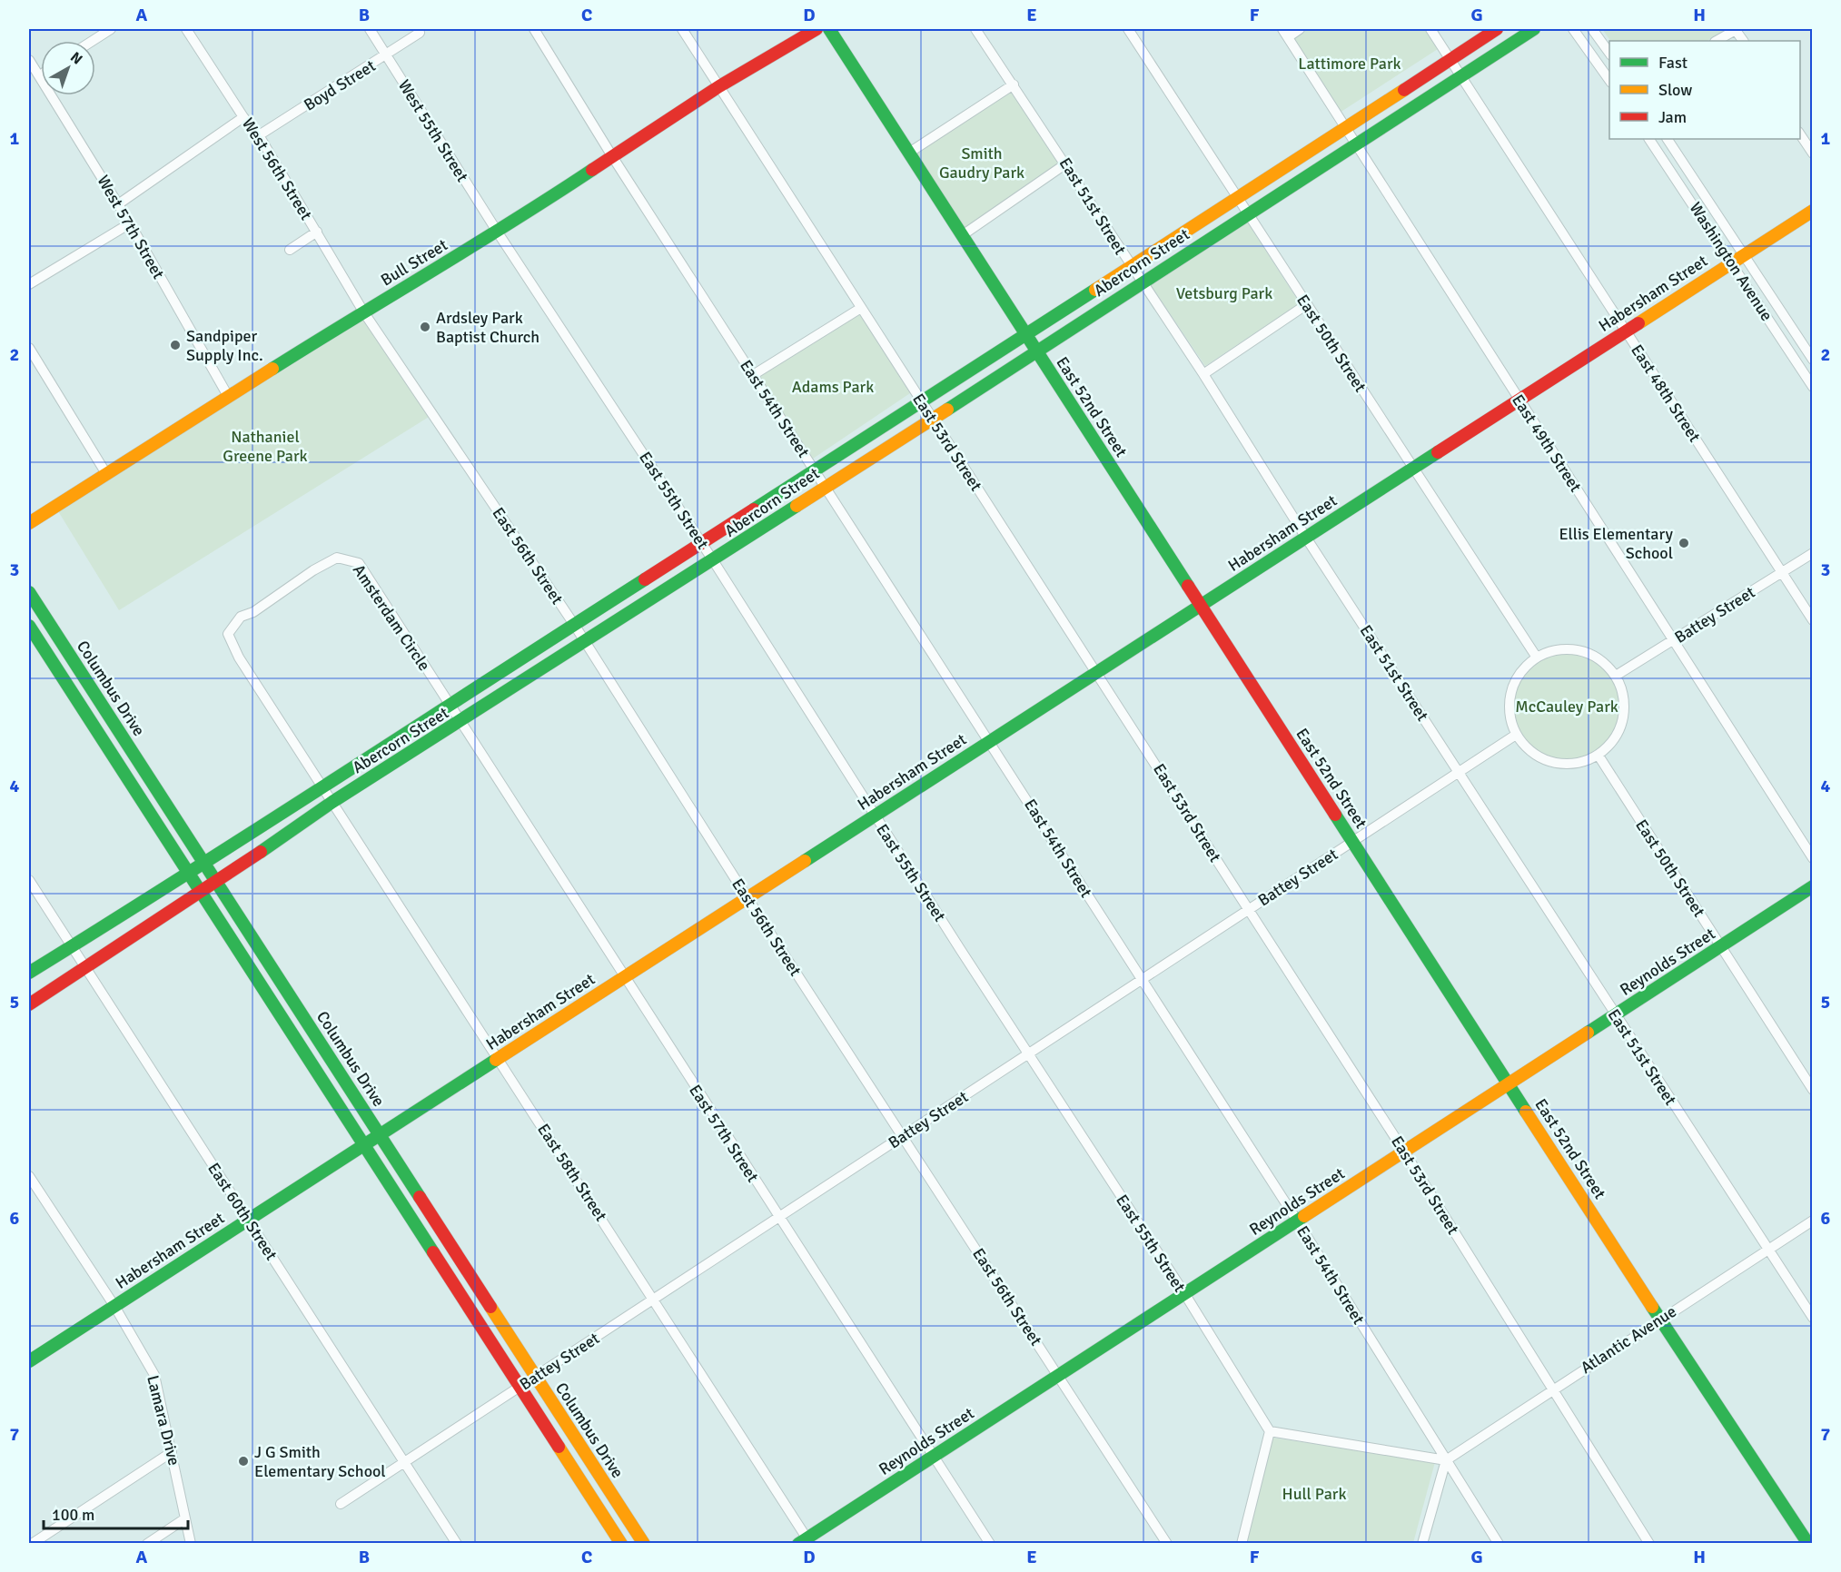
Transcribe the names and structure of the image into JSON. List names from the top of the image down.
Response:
{
  "streets": {
    "street": [
      "Boyd Street",
      "West 55th Street",
      "West 56th Street",
      "East 51st Street",
      "West 57th Street",
      "Washington Avenue",
      "Bull Street",
      "Abercorn Street",
      "Habersham Street",
      "East 50th Street",
      "East 48th Street",
      "East 52nd Street",
      "East 54th Street",
      "East 53rd Street",
      "East 49th Street",
      "East 55th Street",
      "East 56th Street",
      "Battey Street",
      "Amsterdam Circle",
      "Columbus Drive",
      "Reynolds Street",
      "East 57th Street",
      "East 58th Street",
      "East 60th Street",
      "Atlantic Avenue",
      "Lamara Drive"
    ]
  },
  "crossings": [
    ["Boyd Street", "West 55th Street"],
    ["Boyd Street", "West 56th Street"],
    ["West 55th Street", "Bull Street"],
    ["West 55th Street", "East 55th Street"],
    ["West 56th Street", "Bull Street"],
    ["West 56th Street", "East 56th Street"],
    ["East 51st Street", "Abercorn Street"],
    ["East 51st Street", "Habersham Street"],
    ["East 51st Street", "Battey Street"],
    ["East 51st Street", "Reynolds Street"],
    ["East 51st Street", "Atlantic Avenue"],
    ["West 57th Street", "Bull Street"],
    ["Washington Avenue", "Habersham Street"],
    ["Bull Street", "East 54th Street"],
    ["Bull Street", "East 53rd Street"],
    ["Bull Street", "East 55th Street"],
    ["Bull Street", "East 56th Street"],
    ["Abercorn Street", "East 50th Street"],
    ["Abercorn Street", "East 48th Street"],
    ["Abercorn Street", "East 52nd Street"],
    ["Abercorn Street", "East 54th Street"],
    ["Abercorn Street", "East 53rd Street"],
    ["Abercorn Street", "East 49th Street"],
    ["Abercorn Street", "East 55th Street"],
    ["Abercorn Street", "East 56th Street"],
    ["Abercorn Street", "Amsterdam Circle"],
    ["Abercorn Street", "Columbus Drive"],
    ["Abercorn Street", "East 57th Street"],
    ["Abercorn Street", "East 58th Street"],
    ["Abercorn Street", "East 60th Street"],
    ["Habersham Street", "East 50th Street"],
    ["Habersham Street", "East 48th Street"],
    ["Habersham Street", "East 52nd Street"],
    ["Habersham Street", "East 54th Street"],
    ["Habersham Street", "East 53rd Street"],
    ["Habersham Street", "East 49th Street"],
    ["Habersham Street", "East 55th Street"],
    ["Habersham Street", "East 56th Street"],
    ["Habersham Street", "Columbus Drive"],
    ["Habersham Street", "East 57th Street"],
    ["Habersham Street", "East 58th Street"],
    ["Habersham Street", "East 60th Street"],
    ["Habersham Street", "Lamara Drive"],
    ["East 50th Street", "Battey Street"],
    ["East 50th Street", "Reynolds Street"],
    ["East 48th Street", "Battey Street"],
    ["East 52nd Street", "Battey Street"],
    ["East 52nd Street", "Reynolds Street"],
    ["East 52nd Street", "Atlantic Avenue"],
    ["East 54th Street", "Battey Street"],
    ["East 54th Street", "Reynolds Street"],
    ["East 54th Street", "Atlantic Avenue"],
    ["East 53rd Street", "Battey Street"],
    ["East 53rd Street", "Reynolds Street"],
    ["East 53rd Street", "Atlantic Avenue"],
    ["East 49th Street", "Battey Street"],
    ["East 55th Street", "Battey Street"],
    ["East 55th Street", "Reynolds Street"],
    ["East 56th Street", "Battey Street"],
    ["East 56th Street", "Reynolds Street"],
    ["Battey Street", "Columbus Drive"],
    ["Battey Street", "East 57th Street"],
    ["Battey Street", "East 58th Street"],
    ["Battey Street", "East 60th Street"],
    ["Amsterdam Circle", "East 57th Street"],
    ["Amsterdam Circle", "East 58th Street"],
    ["Reynolds Street", "East 57th Street"],
    ["Reynolds Street", "East 58th Street"]
  ],
  "parks": [
    "Lattimore Park",
    "Smith Gaudry Park",
    "Vetsburg Park",
    "Adams Park",
    "Nathaniel Greene Park",
    "McCauley Park",
    "Hull Park"
  ],
  "places": [
    "Ardsley Park Baptist Church",
    "Sandpiper Supply Inc.",
    "Ellis Elementary School",
    "J G Smith Elementary School"
  ],
  "legend": ["Fast", "Slow", "Jam"],
  "scale_bar": "100 m",
  "north": "top right",
  "grid": {
    "columns": [
      "A",
      "B",
      "C",
      "D",
      "E",
      "F",
      "G",
      "H"
    ],
    "rows": [
      "1",
      "2",
      "3",
      "4",
      "5",
      "6",
      "7"
    ]
  }
}
